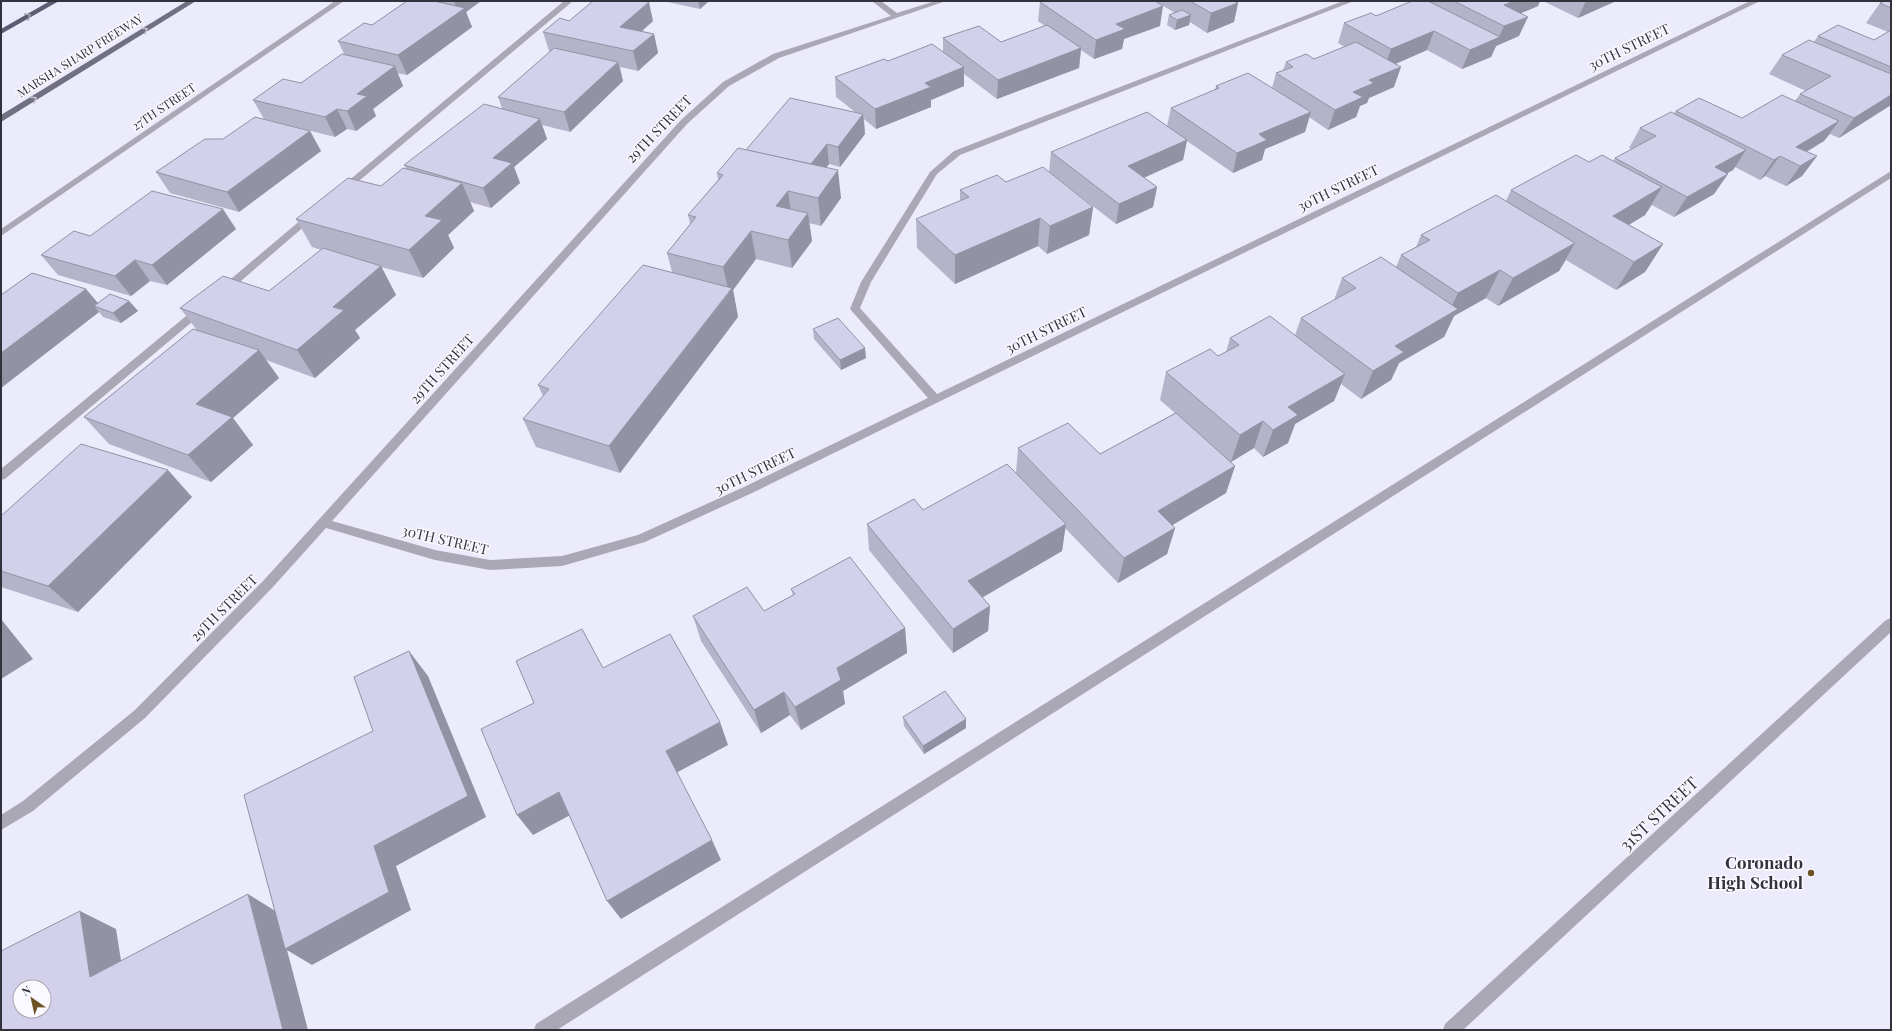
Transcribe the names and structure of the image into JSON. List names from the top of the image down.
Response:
{
  "streets": {
    "main road": ["MARSHA SHARP FREEWAY"],
    "street": [
      "30TH STREET",
      "27TH STREET",
      "29TH STREET",
      "31ST STREET"
    ]
  },
  "crossings": [
    ["30TH STREET", "29TH STREET"]
  ],
  "one_way": ["MARSHA SHARP FREEWAY"],
  "places": ["Coronado High School"],
  "north": "top left"
}
